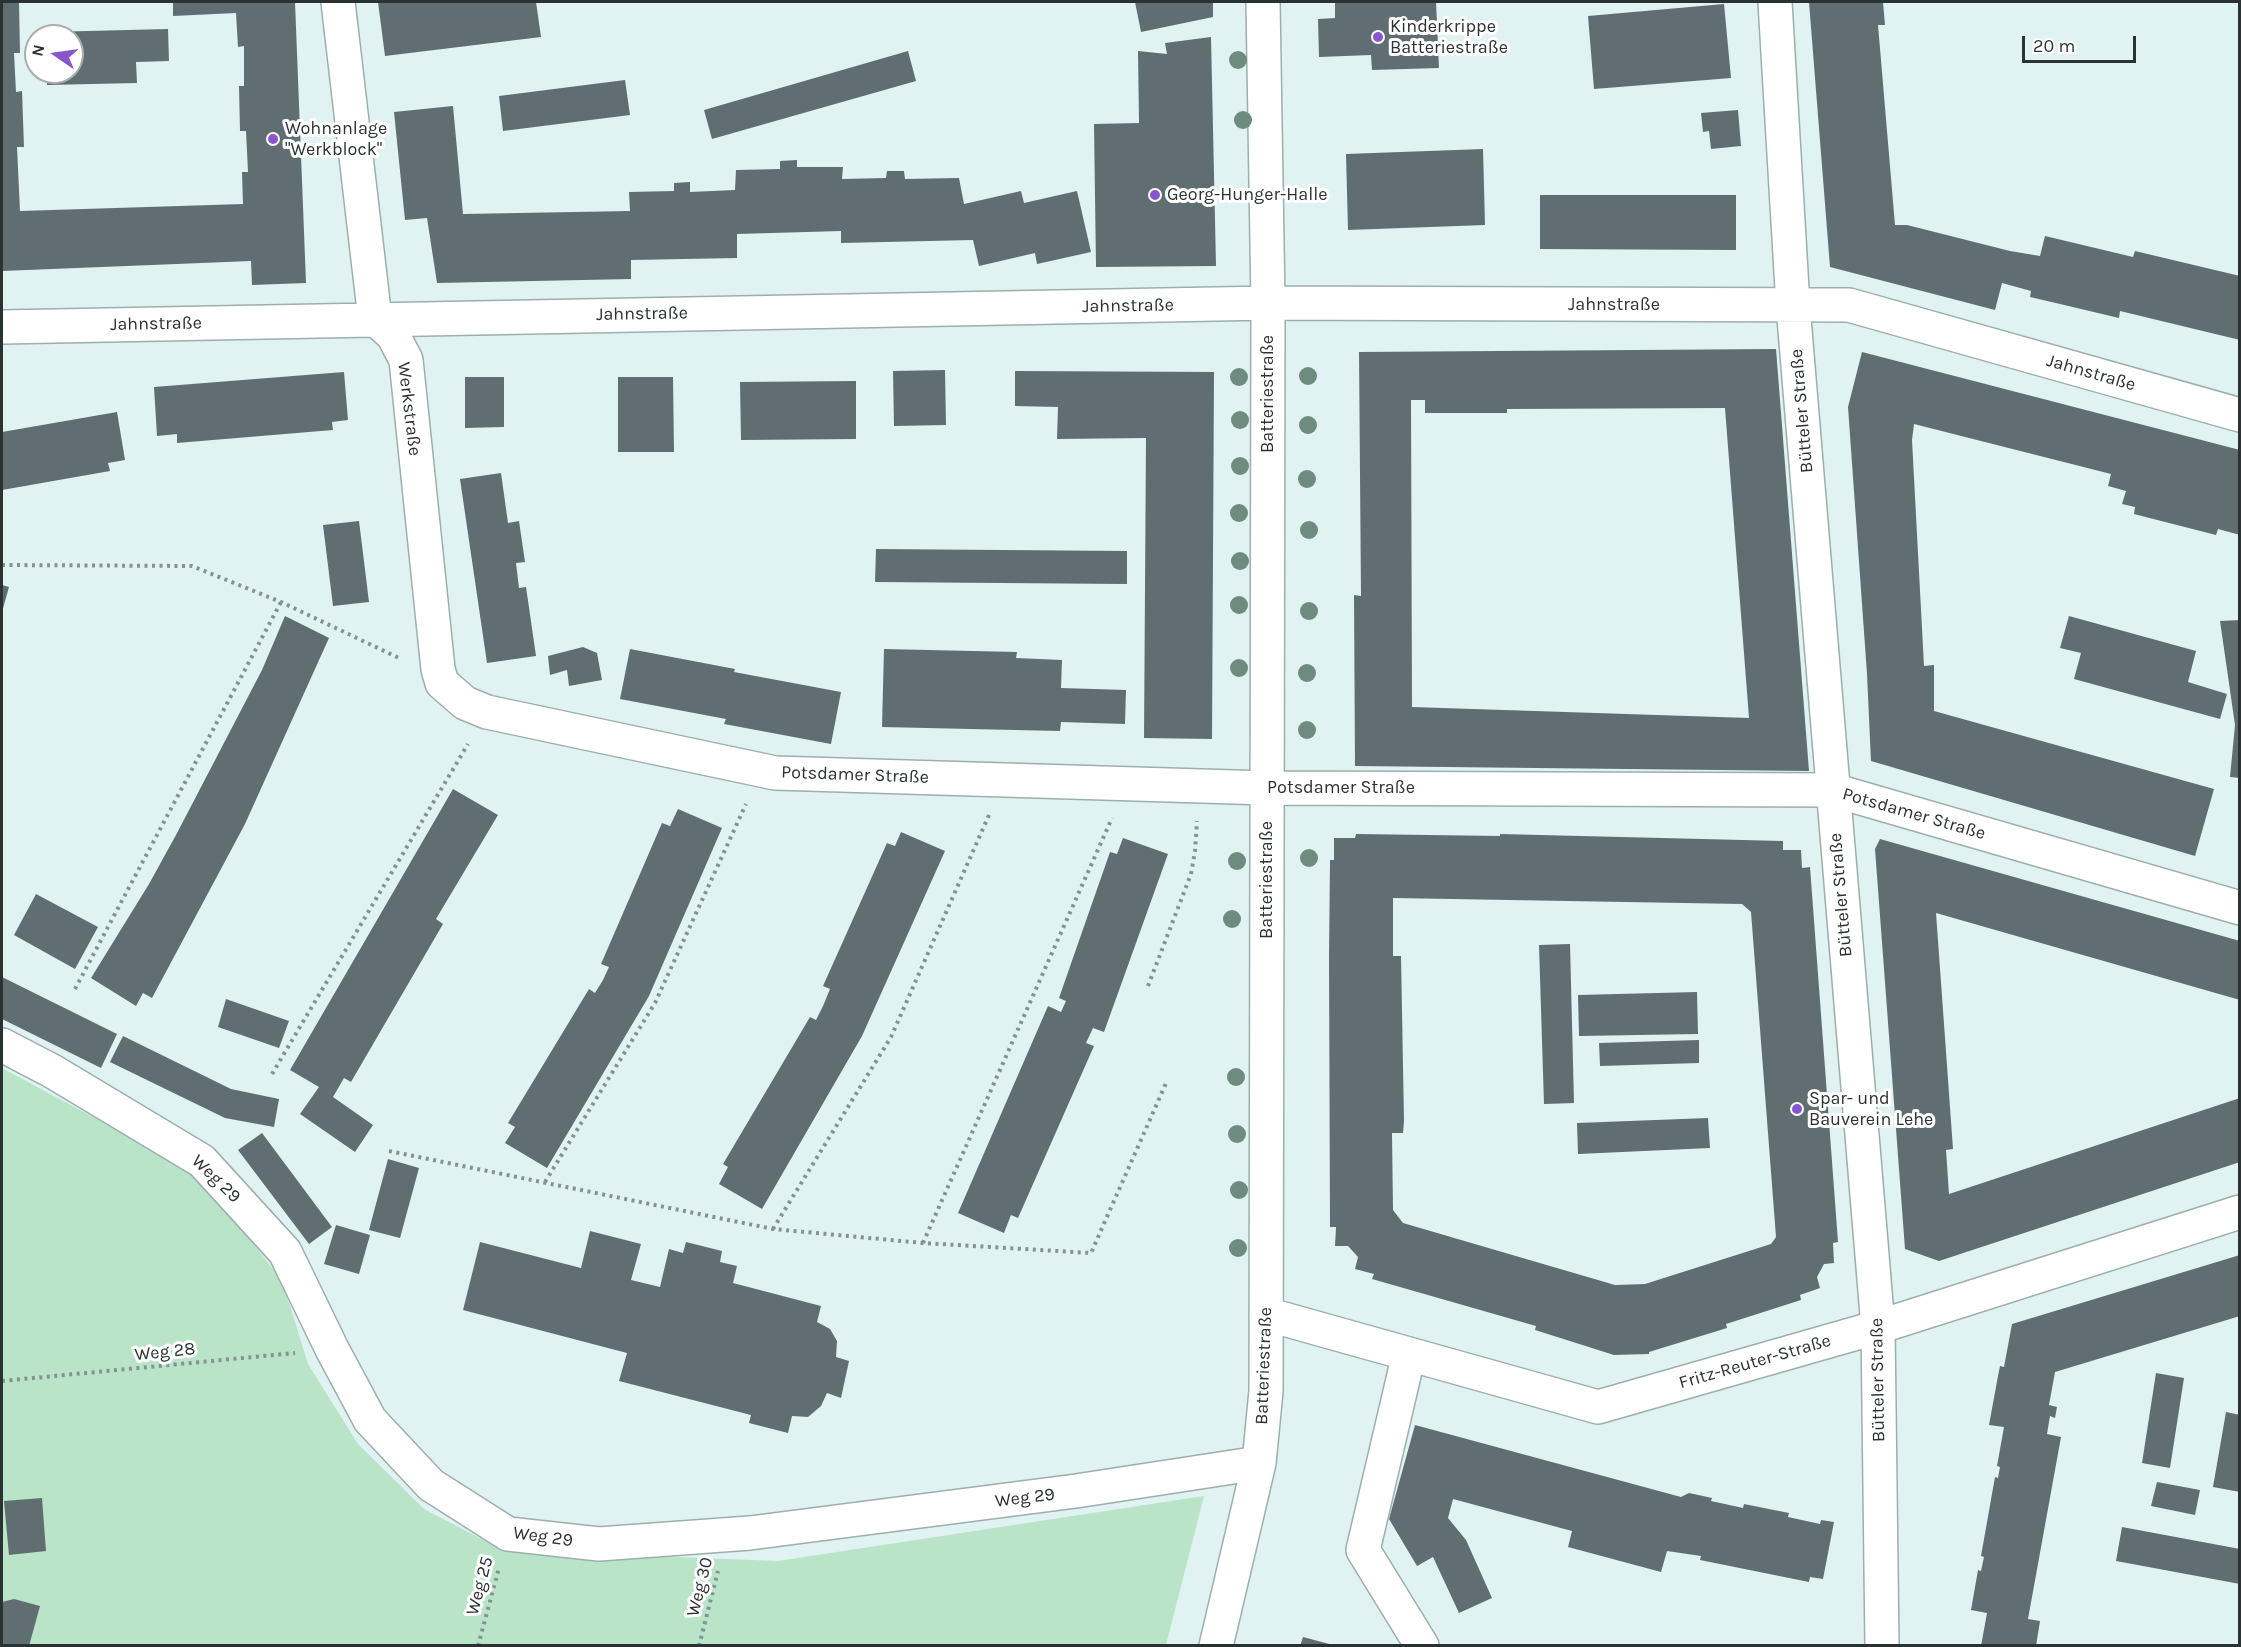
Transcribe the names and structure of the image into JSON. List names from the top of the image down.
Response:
{
  "streets": {
    "street": [
      "Jahnstraße",
      "Batteriestraße",
      "Werkstraße",
      "Bütteler Straße",
      "Potsdamer Straße",
      "Weg 29",
      "Fritz-Reuter-Straße"
    ],
    "path": ["Weg 28", "Weg 25", "Weg 30"]
  },
  "crossings": [
    ["Jahnstraße", "Batteriestraße"],
    ["Jahnstraße", "Werkstraße"],
    ["Jahnstraße", "Bütteler Straße"],
    ["Batteriestraße", "Potsdamer Straße"],
    ["Batteriestraße", "Weg 29"],
    ["Batteriestraße", "Fritz-Reuter-Straße"],
    ["Werkstraße", "Potsdamer Straße"],
    ["Bütteler Straße", "Potsdamer Straße"],
    ["Bütteler Straße", "Fritz-Reuter-Straße"],
    ["Weg 29", "Weg 28"],
    ["Weg 29", "Weg 25"],
    ["Weg 29", "Weg 30"]
  ],
  "places": [
    "Kinderkrippe Batteriestraße",
    "Wohnanlage \"Werkblock\"",
    "Georg-Hunger-Halle",
    "Spar- und Bauverein Lehe"
  ],
  "scale_bar": "20 m",
  "north": "left"
}
